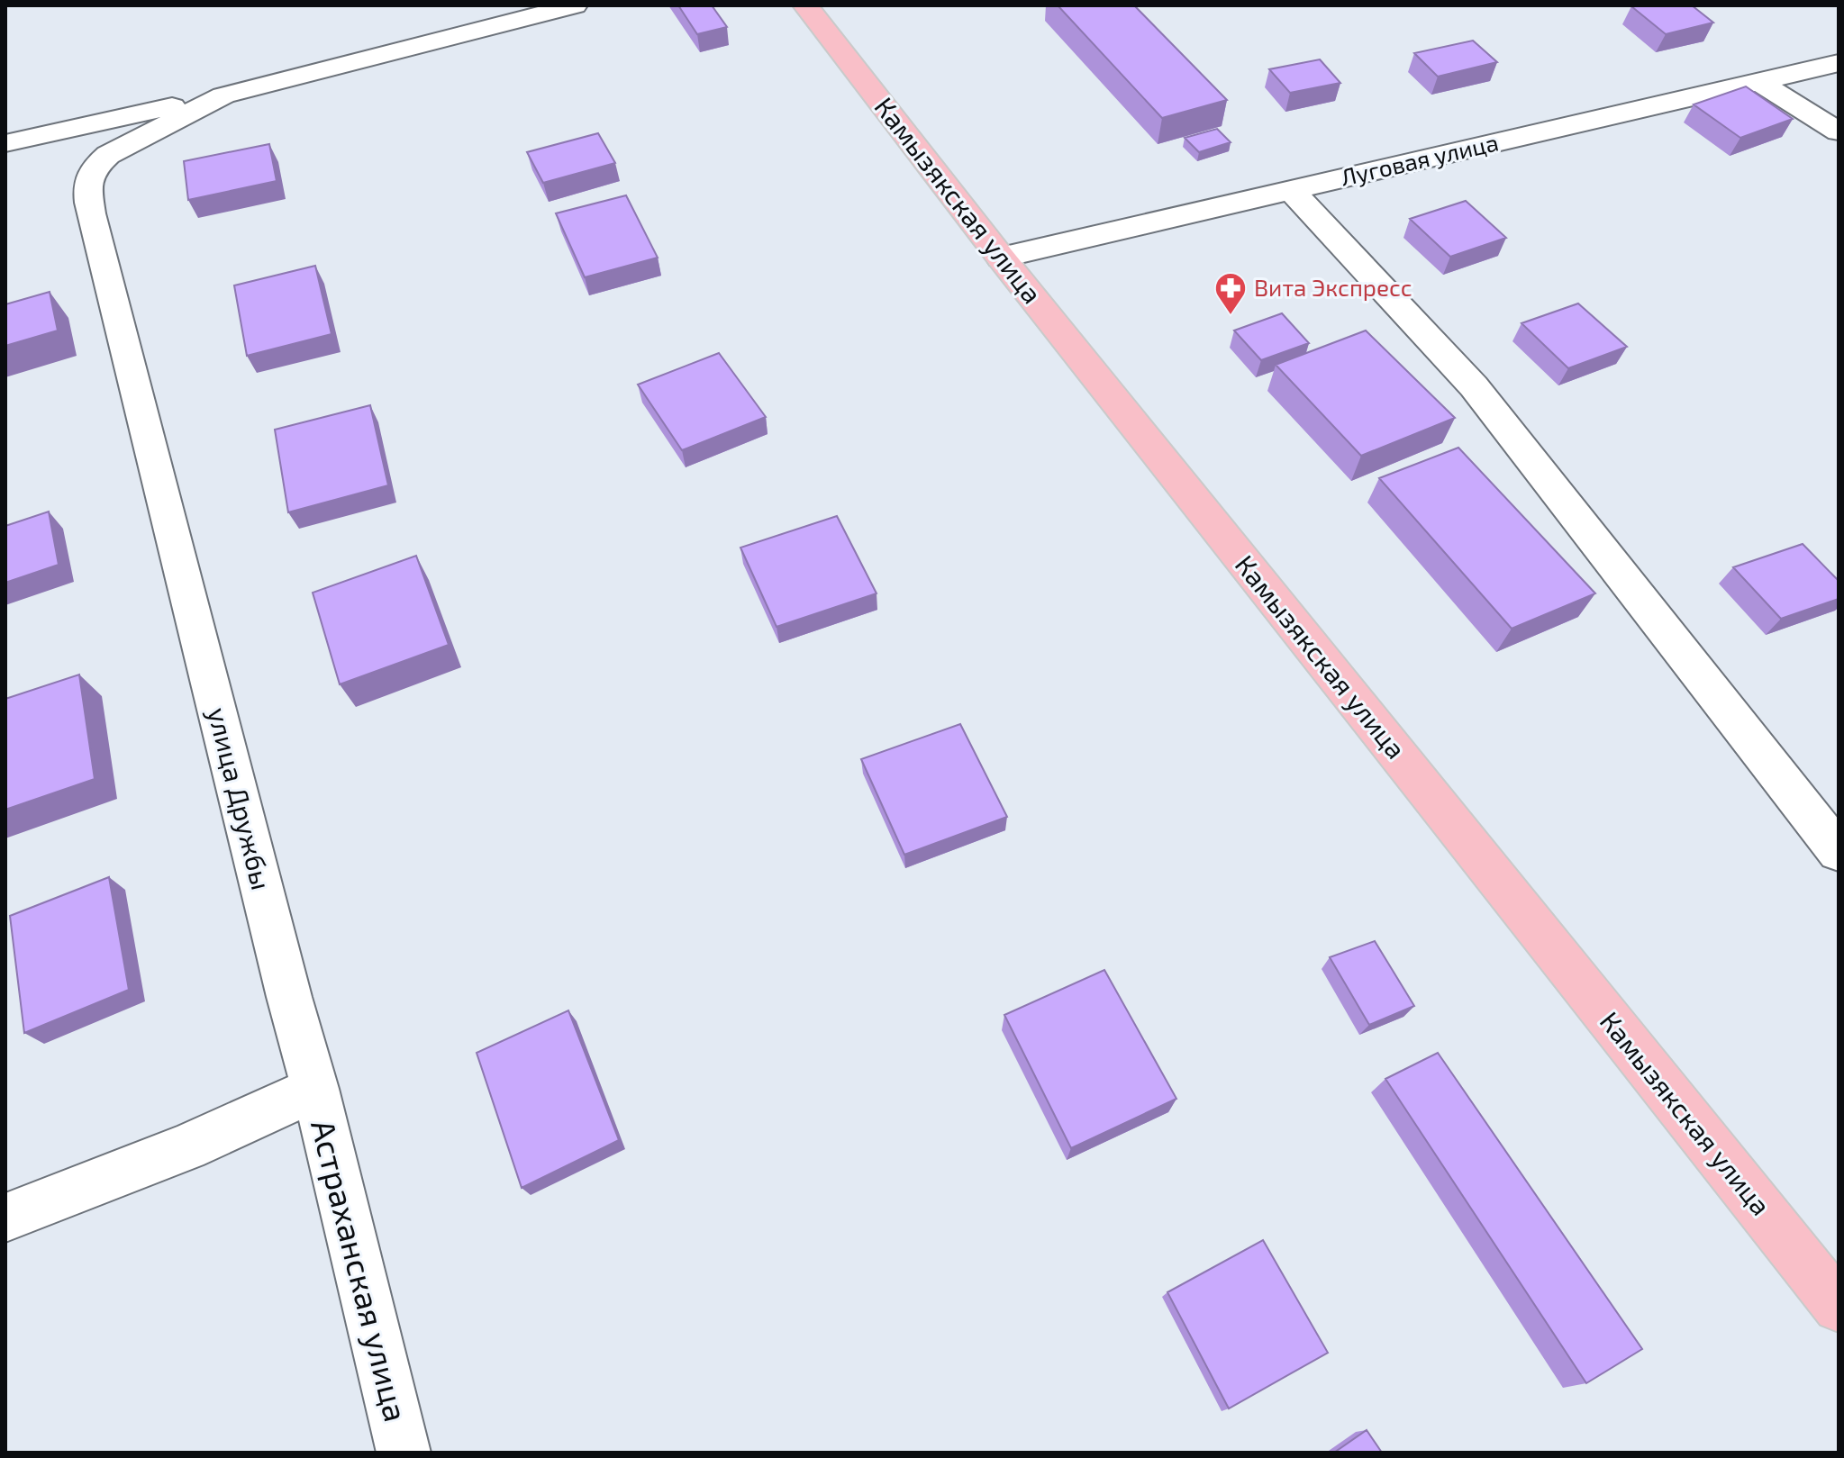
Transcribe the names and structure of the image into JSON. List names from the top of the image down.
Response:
{
  "streets": {
    "main road": ["Камызякская улица"],
    "street": ["Луговая улица", "улица Дружбы", "Астраханская улица"]
  },
  "crossings": [
    ["Луговая улица", "Камызякская улица"],
    ["улица Дружбы", "Астраханская улица"]
  ],
  "places": {
    "pharmacy": ["Вита Экспресс"]
  }
}
